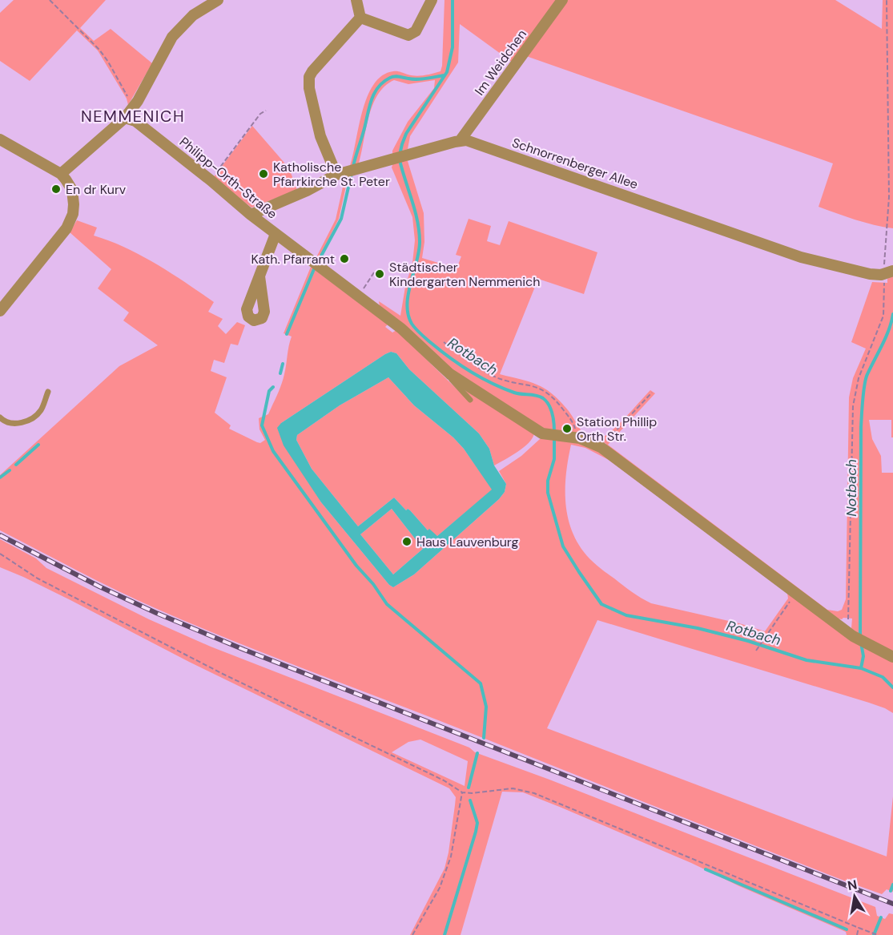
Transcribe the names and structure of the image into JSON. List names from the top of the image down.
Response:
{
  "streets": {
    "street": ["Im Weidchen", "Schnorrenberger Allee", "Philipp-Orth-Straße"]
  },
  "crossings": [
    ["Im Weidchen", "Schnorrenberger Allee"],
    ["Schnorrenberger Allee", "Philipp-Orth-Straße"]
  ],
  "districts": ["NEMMENICH"],
  "water": ["Rotbach", "Notbach"],
  "places": [
    "Katholische Pfarrkirche St. Peter",
    "En dr Kurv",
    "Kath. Pfarramt",
    "Städtischer Kindergarten Nemmenich",
    "Station Phillip Orth Str.",
    "Haus Lauvenburg"
  ],
  "north": "top"
}
